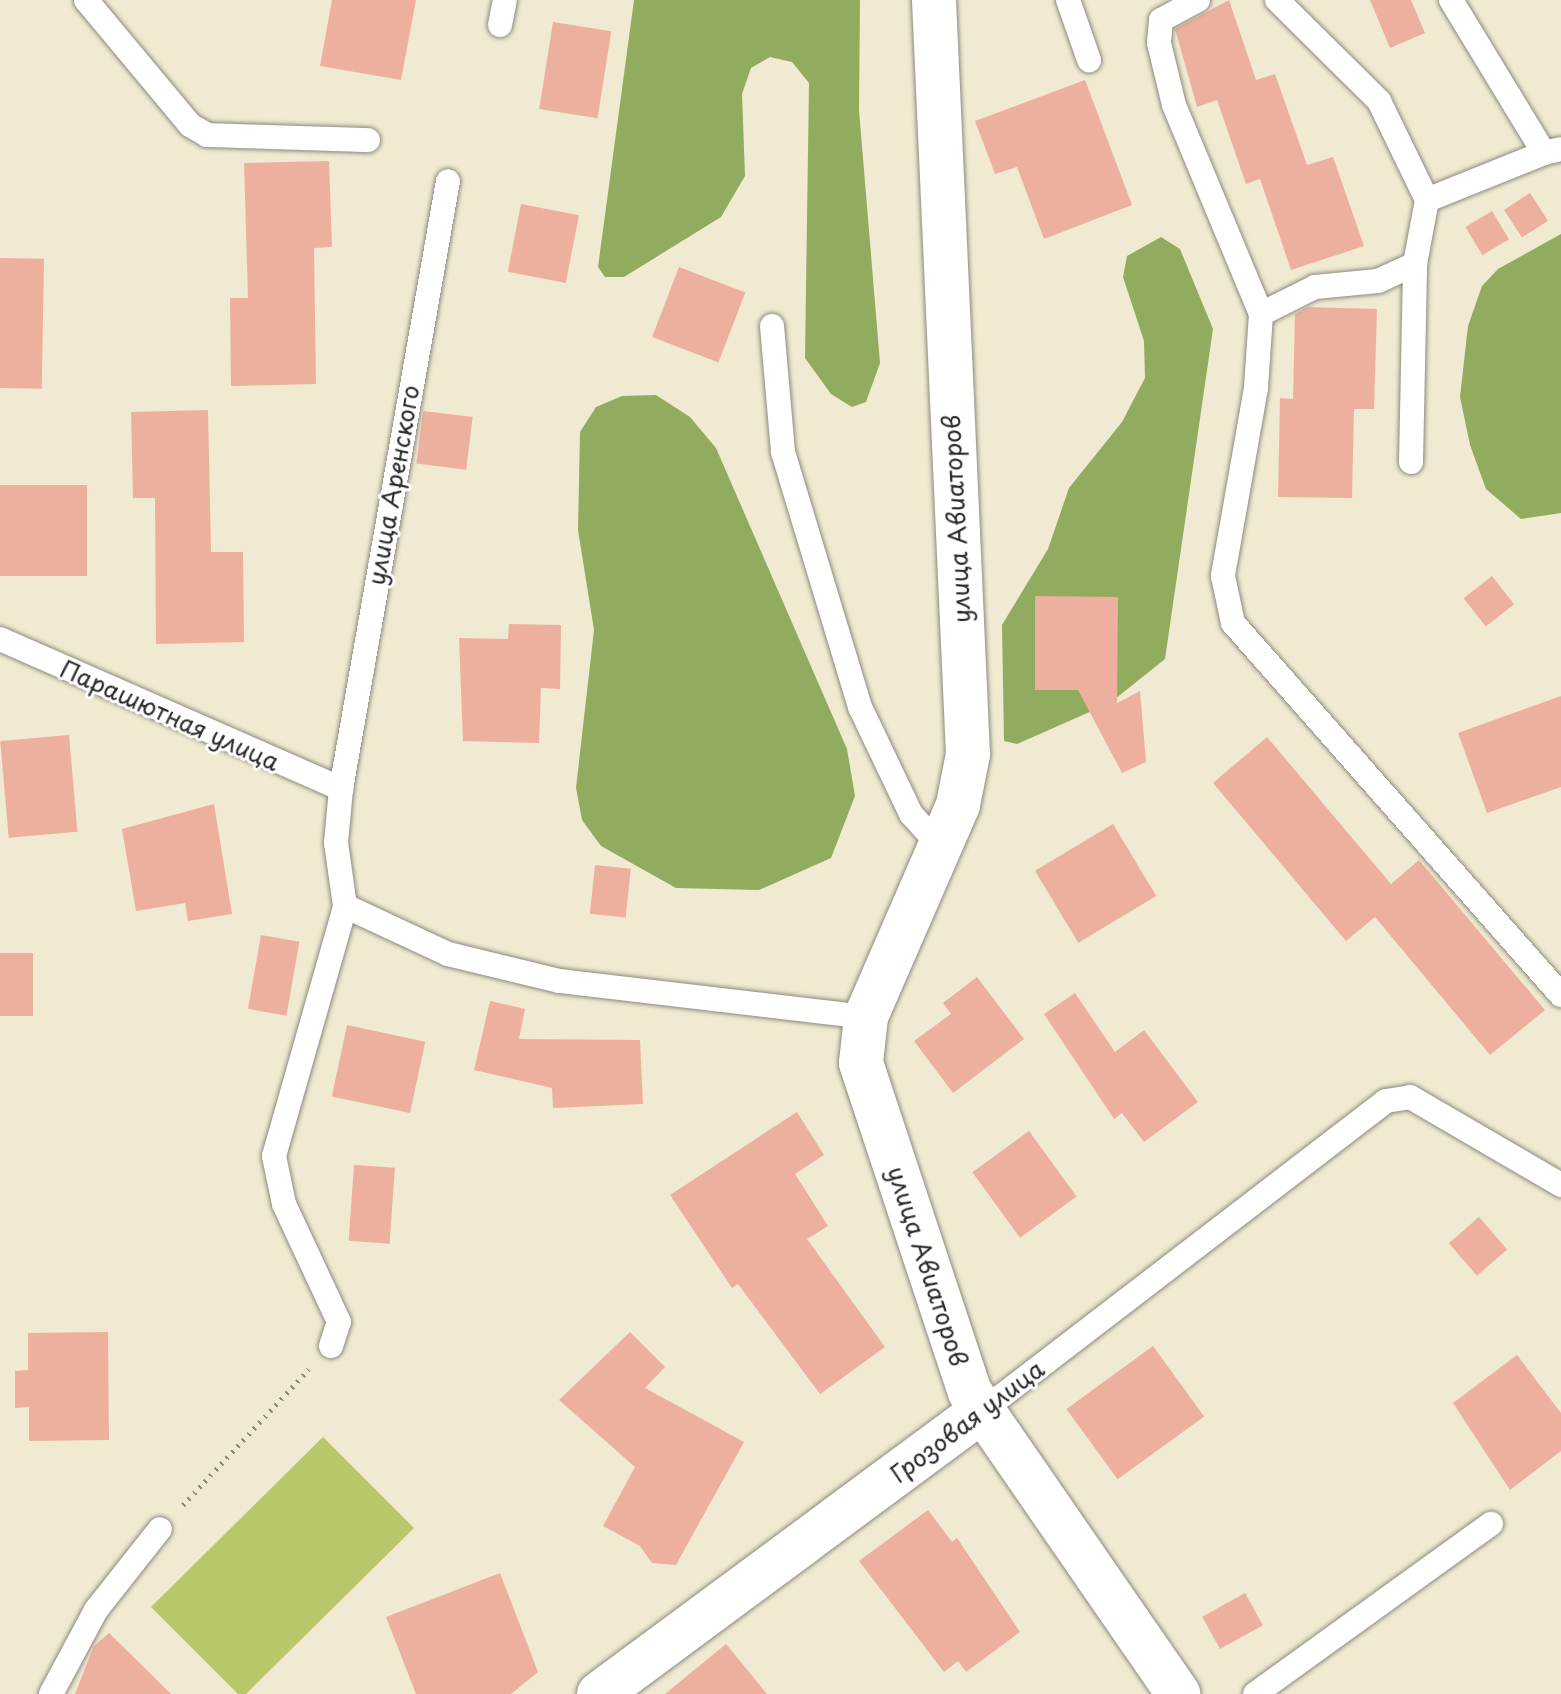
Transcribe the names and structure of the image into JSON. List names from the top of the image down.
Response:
{
  "streets": {
    "street": ["улица Авиаторов", "Грозовая улица"],
    "lane": ["улица Аренского", "Парашютная улица"]
  },
  "crossings": [
    ["улица Аренского", "Парашютная улица"],
    ["улица Авиаторов", "Грозовая улица"]
  ]
}
